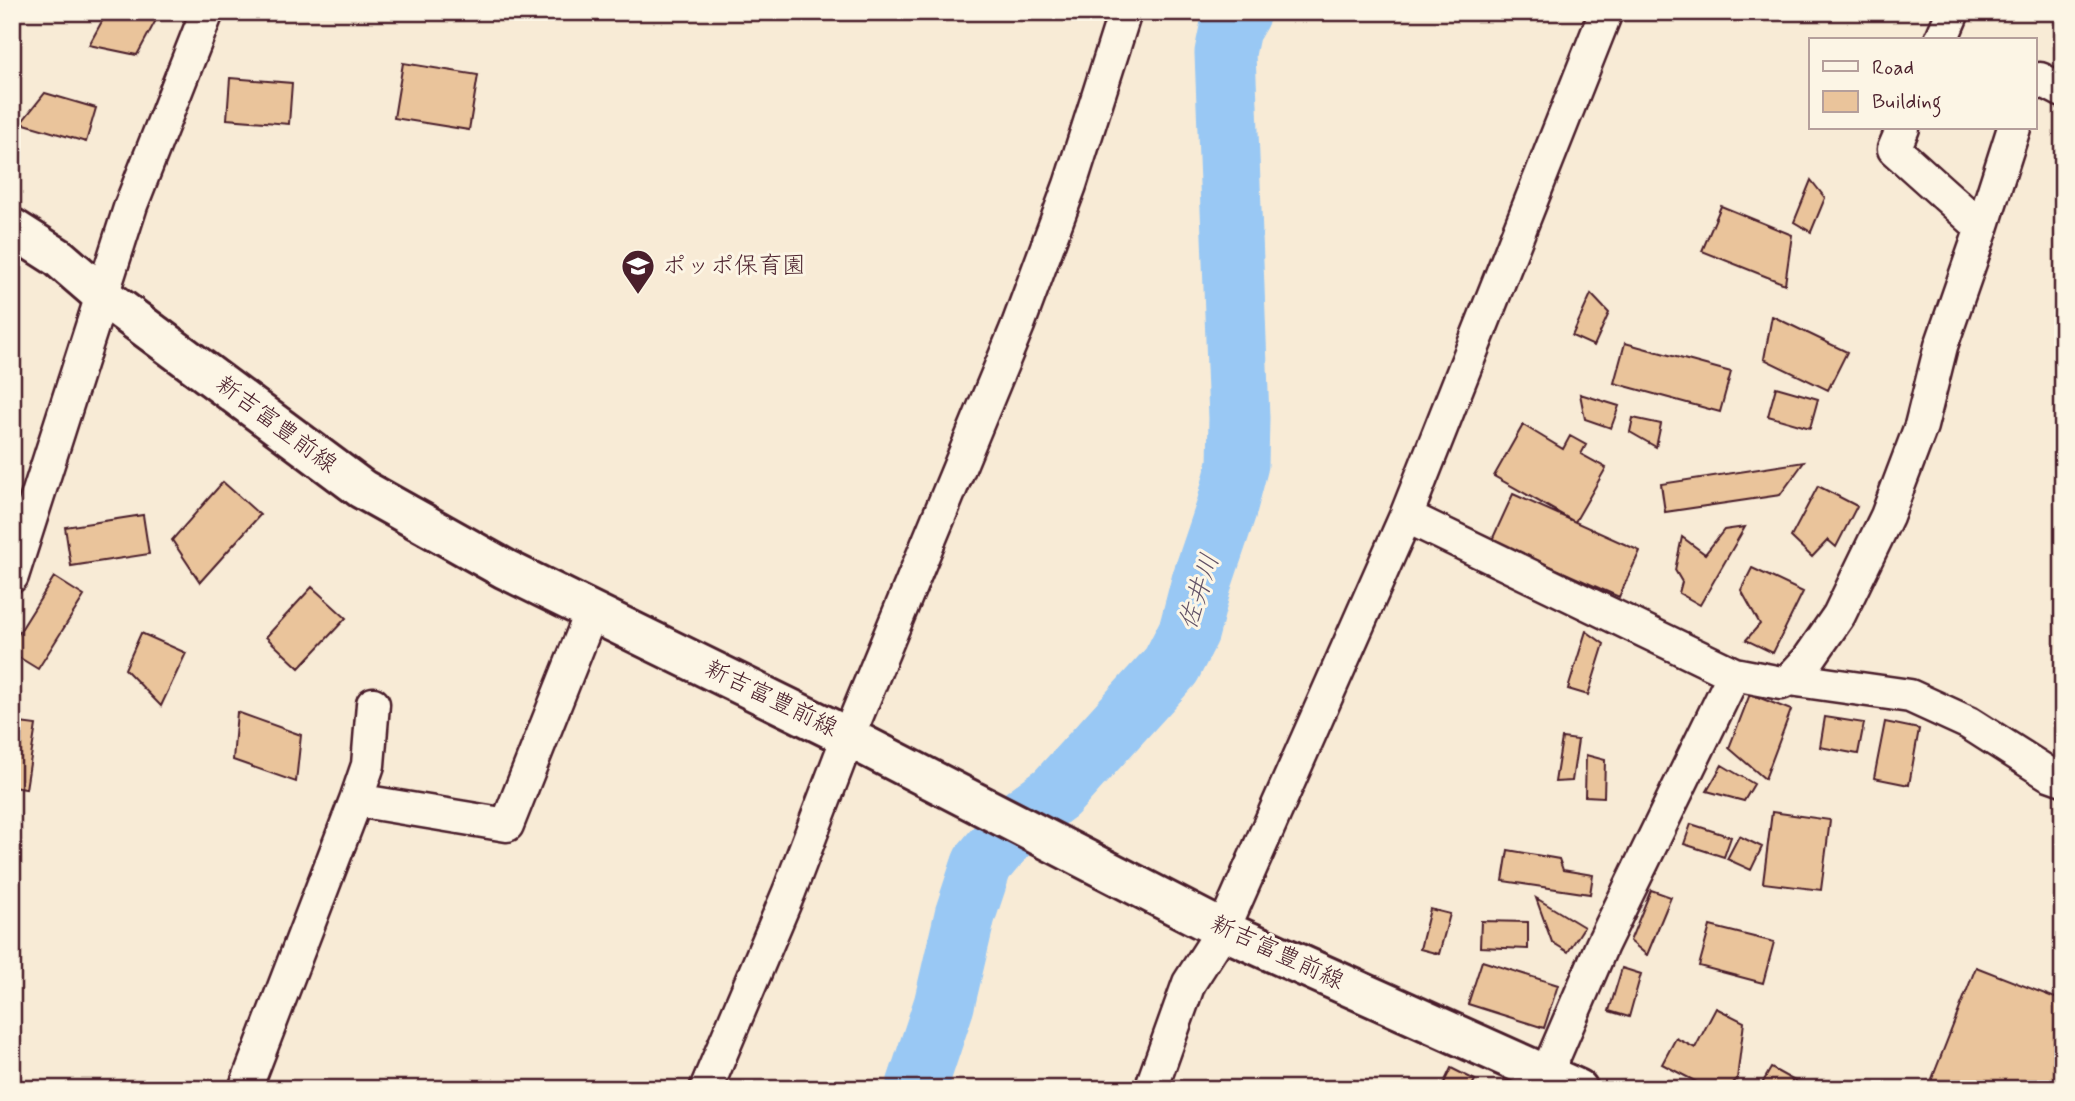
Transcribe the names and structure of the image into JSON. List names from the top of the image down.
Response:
{
  "streets": {
    "main road": ["新吉富豊前線"]
  },
  "water": ["佐井川"],
  "places": {
    "school or university": ["ポッポ保育園"]
  },
  "legend": ["Road", "Building"]
}
